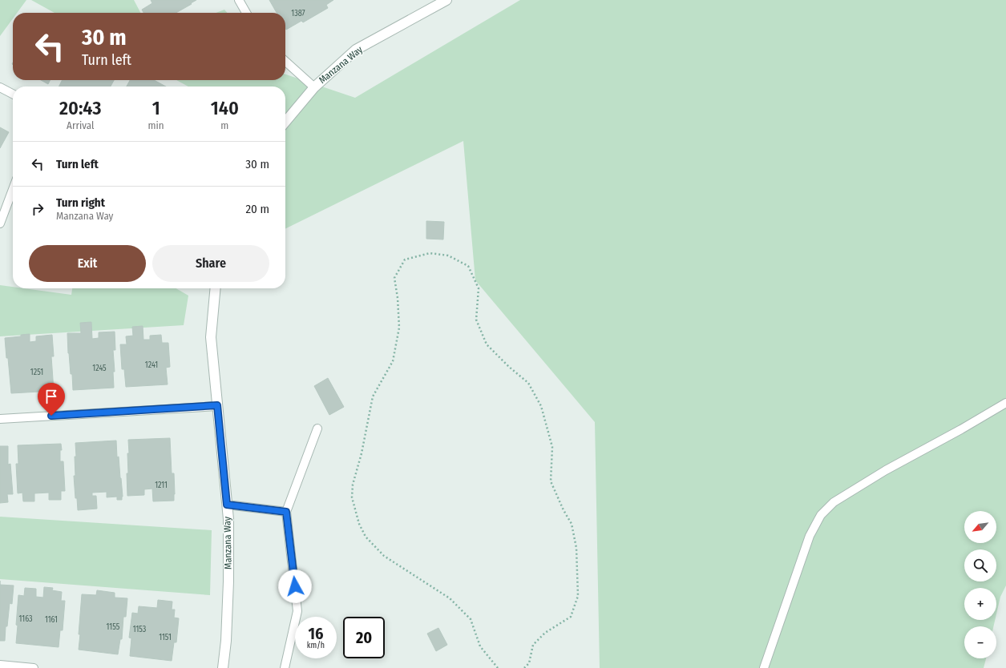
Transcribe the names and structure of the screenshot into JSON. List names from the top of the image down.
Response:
{
  "streets": {
    "street": ["Manzana Way"]
  },
  "house_numbers": [
    "1387",
    "1241",
    "1245",
    "1251",
    "1211",
    "1163",
    "1161",
    "1155",
    "1153",
    "1151"
  ],
  "north": "bottom left",
  "page": {
    "turn": ["30 m", "Turn left"],
    "eta": [
      "20:43",
      "Arrival",
      "1",
      "min",
      "140",
      "m"
    ],
    "list": [
      {
        "name": "Turn left",
        "value": "30 m"
      },
      {
        "name": "Turn right",
        "note": "Manzana Way",
        "value": "20 m"
      }
    ],
    "buttons": ["Exit", "Share"],
    "map_buttons": ["+", "−"],
    "speed": "16 km/h",
    "limit": "20"
  }
}
